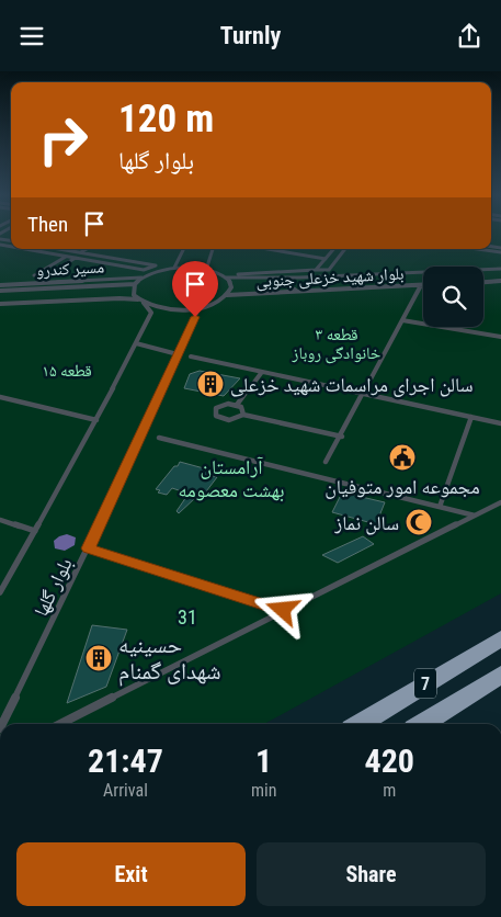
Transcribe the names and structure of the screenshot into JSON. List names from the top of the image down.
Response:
{
  "streets": {
    "highway": ["7"],
    "lane": ["مسیر کندرو", "بلوار شهید خزعلی جنوبی", "بلوار گلها"]
  },
  "parks": [
    "قطعه ۳ خانوادگی روباز",
    "قطعه ۱۵",
    "آرامستان بهشت معصومه",
    "31"
  ],
  "places": {
    "building": ["سالن اجرای مراسمات شهید خزعلی", "حسینیه شهدای گمنام"],
    "public building": ["مجموعه امور متوفیان"],
    "mosque": ["سالن نماز"]
  },
  "page": {
    "header": "Turnly",
    "turn": ["120 m", "بلوار گلها"],
    "then": "Then",
    "eta": [
      "21:47",
      "Arrival",
      "1",
      "min",
      "420",
      "m"
    ],
    "buttons": ["Exit", "Share"]
  }
}
